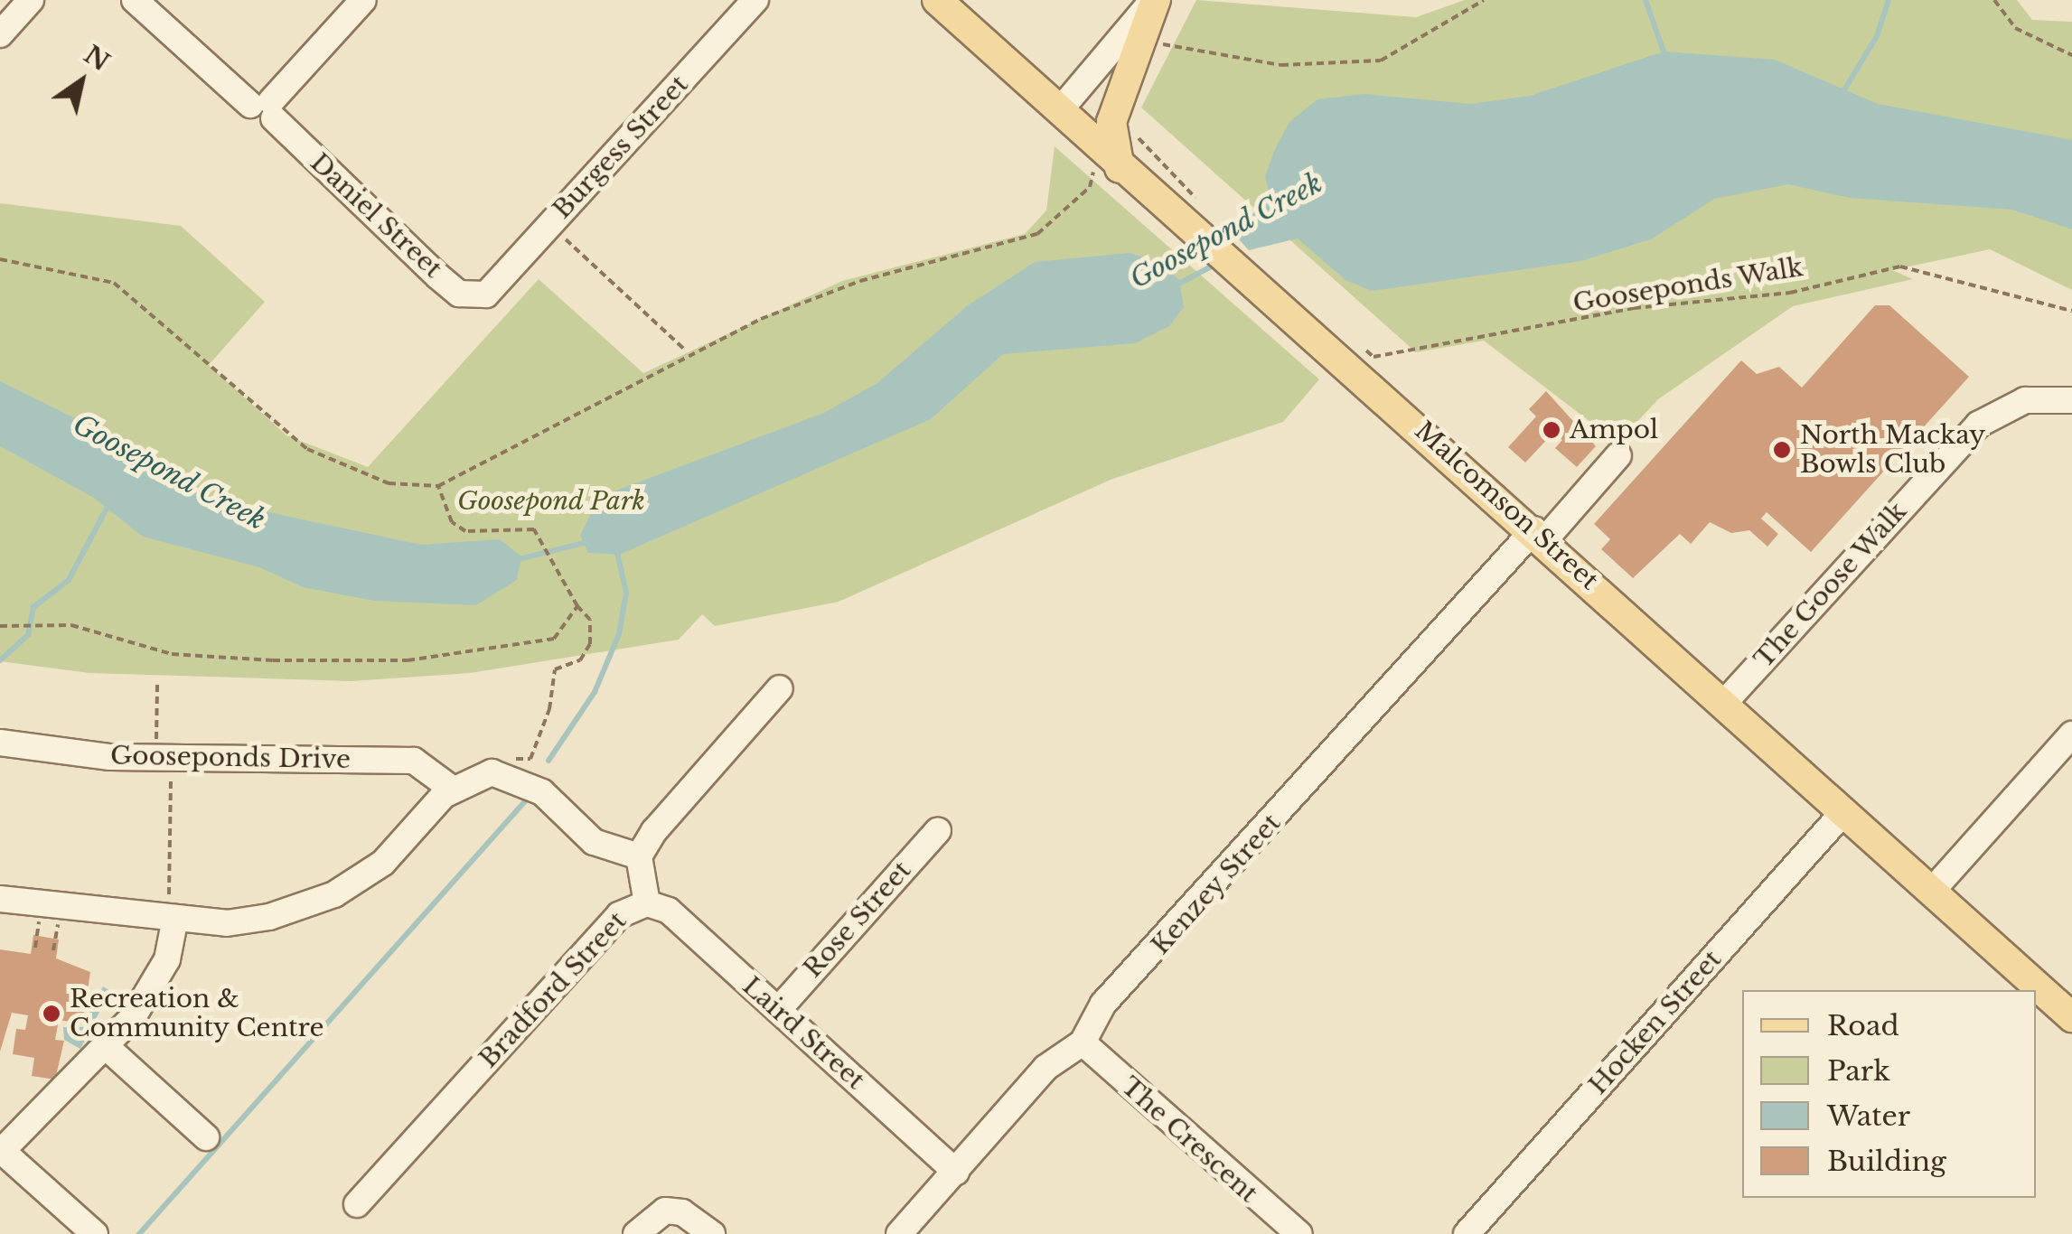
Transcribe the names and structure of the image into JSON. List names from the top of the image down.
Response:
{
  "streets": {
    "main road": ["Malcomson Street"],
    "street": [
      "Burgess Street",
      "Daniel Street",
      "The Goose Walk",
      "Gooseponds Drive",
      "Kenzey Street",
      "Rose Street",
      "Bradford Street",
      "Hocken Street",
      "Laird Street",
      "The Crescent"
    ],
    "path": ["Gooseponds Walk"]
  },
  "crossings": [
    ["Burgess Street", "Daniel Street"],
    ["Malcomson Street", "The Goose Walk"],
    ["Malcomson Street", "Kenzey Street"],
    ["Malcomson Street", "Hocken Street"],
    ["Kenzey Street", "Laird Street"],
    ["Kenzey Street", "The Crescent"],
    ["Rose Street", "Laird Street"],
    ["Bradford Street", "Laird Street"]
  ],
  "water": ["Goosepond Creek"],
  "parks": ["Goosepond Park"],
  "places": ["Ampol", "North Mackay Bowls Club", "Recreation & Community Centre"],
  "legend": [
    "Road",
    "Park",
    "Water",
    "Building"
  ],
  "north": "top right"
}
